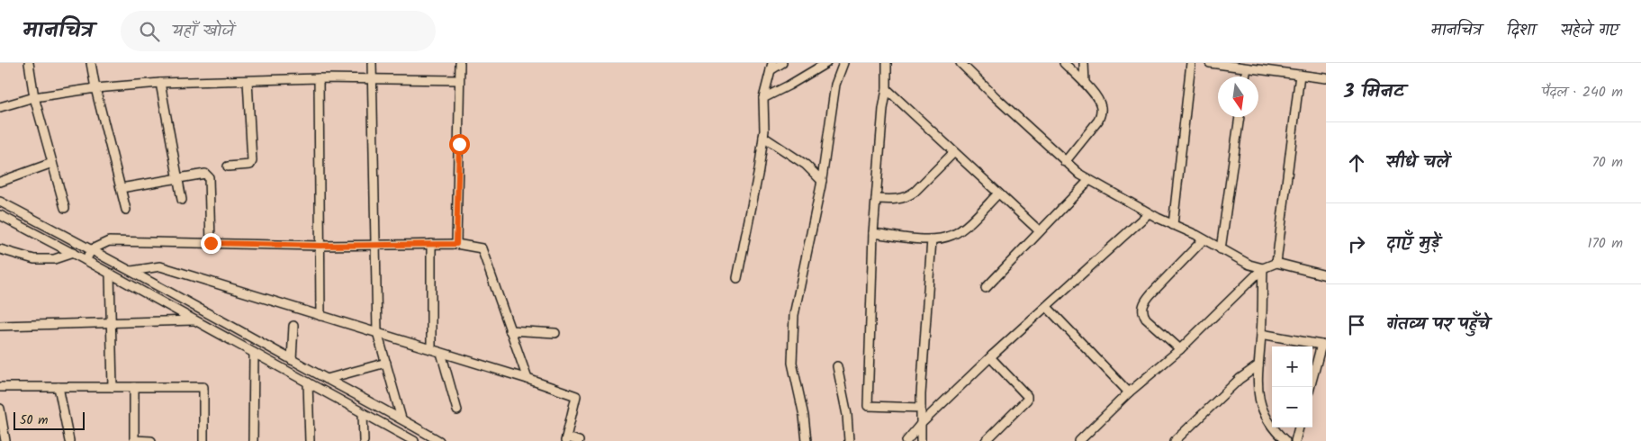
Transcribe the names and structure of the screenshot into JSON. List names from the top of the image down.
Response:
{
  "scale_bar": "50 m",
  "north": "bottom",
  "page": {
    "header": "मानचित्र",
    "search": "यहाँ खोजें",
    "nav": ["मानचित्र", "दिशा", "सहेजे गए"],
    "heading": ["3 मिनट", "पैदल · 240 m"],
    "list": [
      ["सीधे चलें", "70 m"],
      ["दाएँ मुड़ें", "170 m"],
      "गंतव्य पर पहुँचे"
    ],
    "map_buttons": ["+", "−"],
    "scale": "50 m"
  }
}
